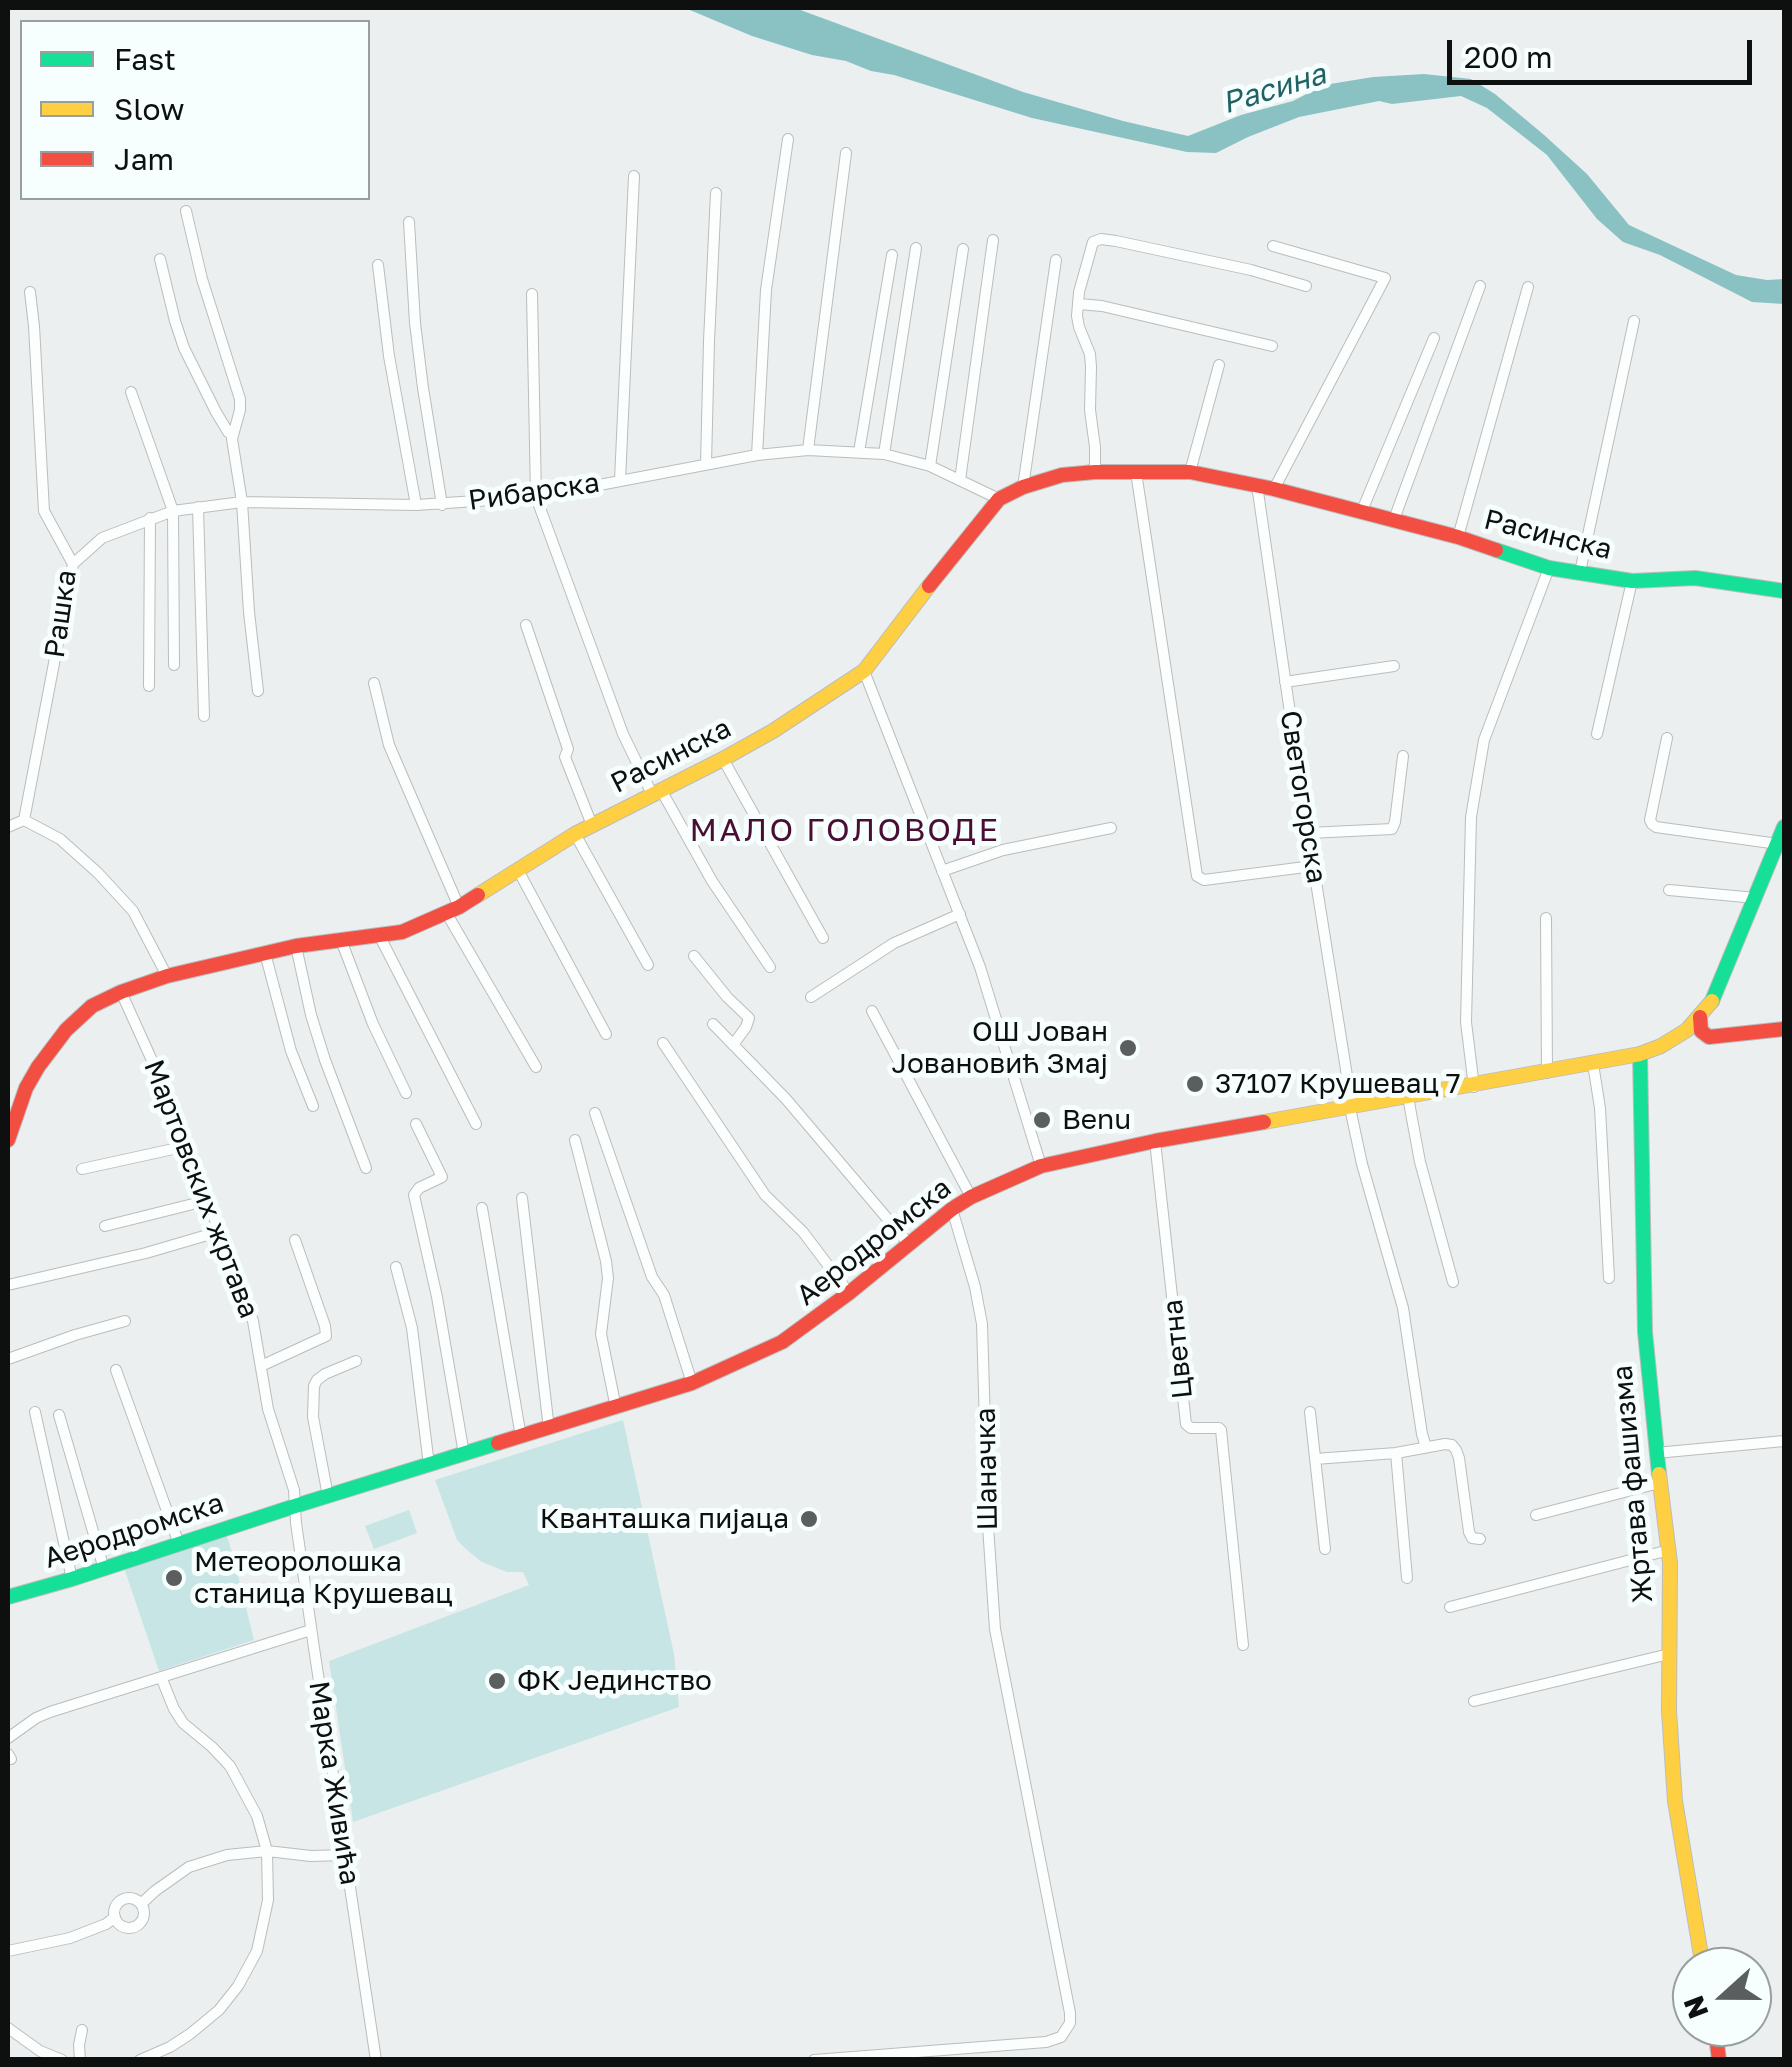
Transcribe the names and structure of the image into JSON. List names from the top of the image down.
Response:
{
  "streets": {
    "street": [
      "Рибарска",
      "Расинска",
      "Рашка",
      "Светогорска",
      "Мартовских жртава",
      "Аеродромска",
      "Цветна",
      "Шаначка",
      "Жртава фашизма",
      "Марка Живића"
    ]
  },
  "crossings": [
    ["Рибарска", "Расинска"],
    ["Рибарска", "Рашка"],
    ["Расинска", "Светогорска"],
    ["Расинска", "Мартовских жртава"],
    ["Светогорска", "Аеродромска"],
    ["Мартовских жртава", "Аеродромска"],
    ["Мартовских жртава", "Марка Живића"],
    ["Аеродромска", "Цветна"],
    ["Аеродромска", "Шаначка"],
    ["Аеродромска", "Жртава фашизма"],
    ["Аеродромска", "Марка Живића"]
  ],
  "districts": ["МАЛО ГОЛОВОДЕ"],
  "water": ["Расина"],
  "places": [
    "ОШ Јован Јовановић Змај",
    "37107 Крушевац 7",
    "Benu",
    "Кванташка пијаца",
    "Метеоролошка станица Крушевац",
    "ФК Јединство"
  ],
  "legend": ["Fast", "Slow", "Jam"],
  "scale_bar": "200 m",
  "north": "left"
}
